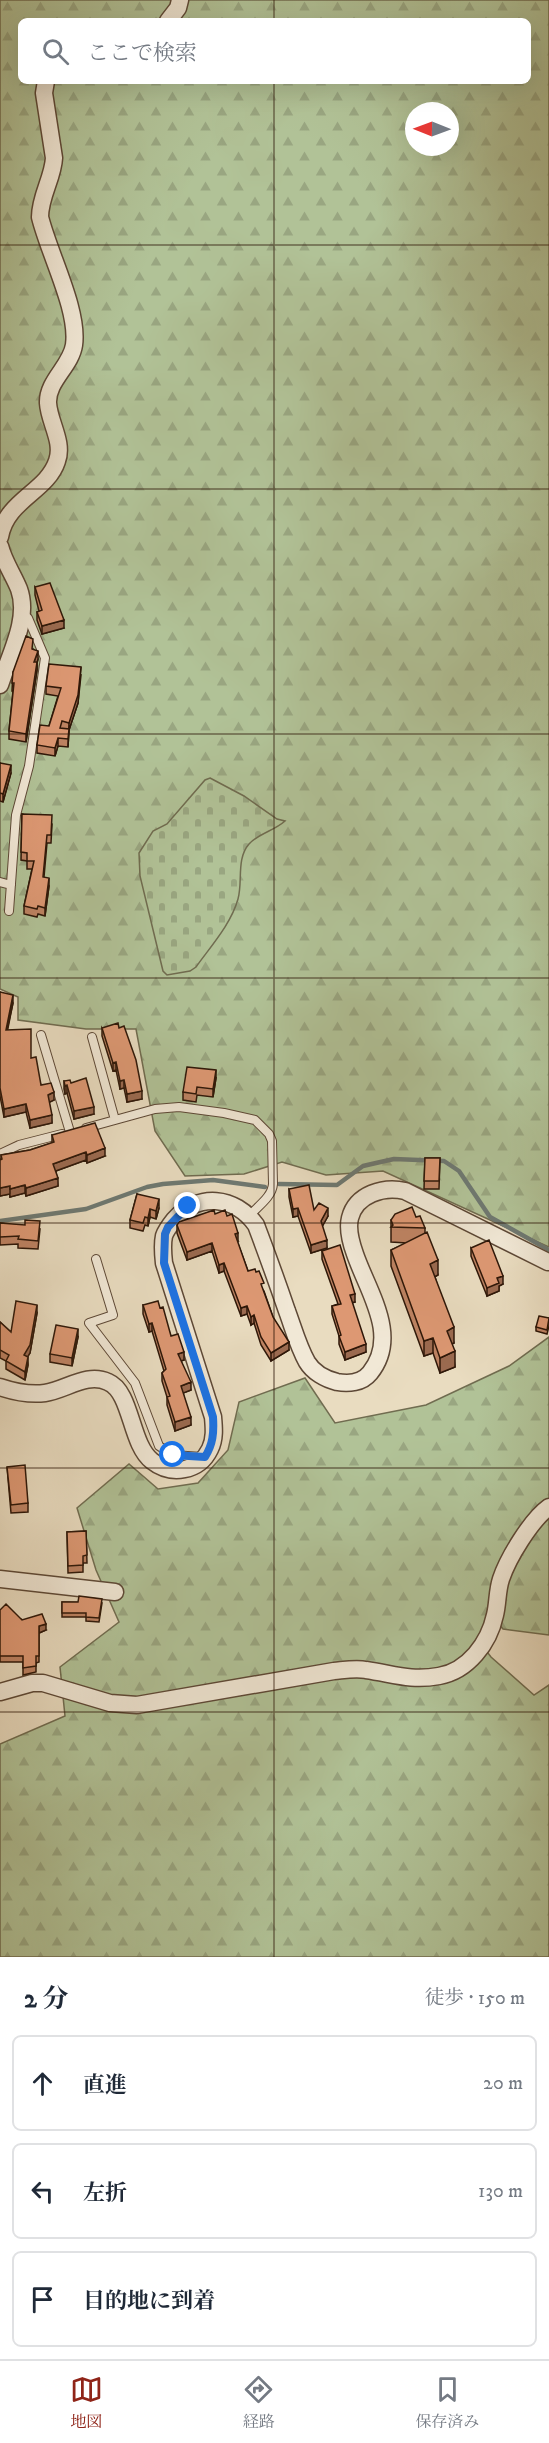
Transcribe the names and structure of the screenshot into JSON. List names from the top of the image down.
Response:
{
  "north": "left",
  "page": {
    "search": "ここで検索",
    "heading": ["2 分", "徒歩 · 150 m"],
    "list": [
      ["直進", "20 m"],
      ["左折", "130 m"],
      "目的地に到着"
    ],
    "nav": ["地図", "経路", "保存済み"]
  }
}
